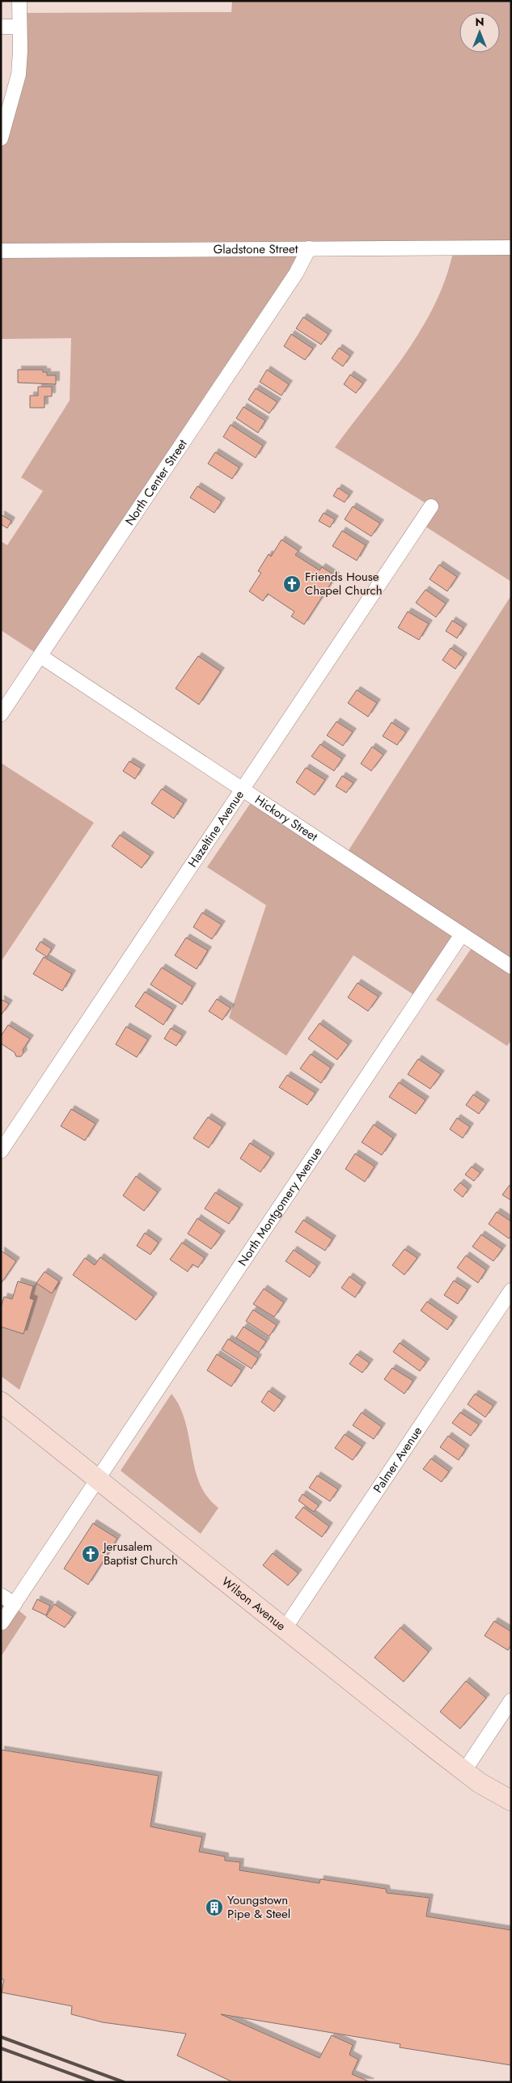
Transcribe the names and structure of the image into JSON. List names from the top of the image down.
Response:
{
  "streets": {
    "main road": ["Wilson Avenue"],
    "street": [
      "Gladstone Street",
      "North Center Street",
      "Hickory Street",
      "Hazeltine Avenue",
      "North Montgomery Avenue",
      "Palmer Avenue"
    ]
  },
  "crossings": [
    ["Gladstone Street", "North Center Street"],
    ["North Center Street", "Hickory Street"],
    ["Hickory Street", "Hazeltine Avenue"],
    ["Hickory Street", "North Montgomery Avenue"],
    ["North Montgomery Avenue", "Wilson Avenue"],
    ["Palmer Avenue", "Wilson Avenue"]
  ],
  "places": {
    "church": ["Friends House Chapel Church", "Jerusalem Baptist Church"],
    "building": ["Youngstown Pipe & Steel"]
  },
  "north": "top"
}
